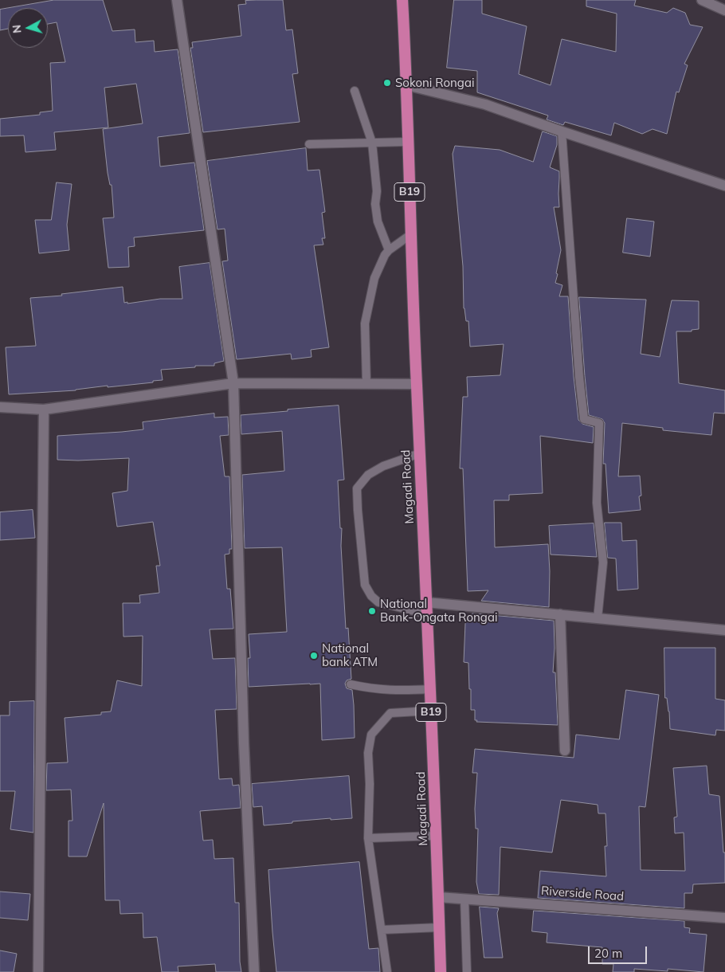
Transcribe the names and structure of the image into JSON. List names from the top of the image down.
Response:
{
  "streets": {
    "highway": ["B19", "Magadi Road"],
    "street": ["Riverside Road"]
  },
  "crossings": [
    ["Magadi Road", "Riverside Road"]
  ],
  "places": ["Sokoni Rongai", "National Bank-Ongata Rongai", "National bank ATM"],
  "scale_bar": "20 m",
  "north": "left"
}
